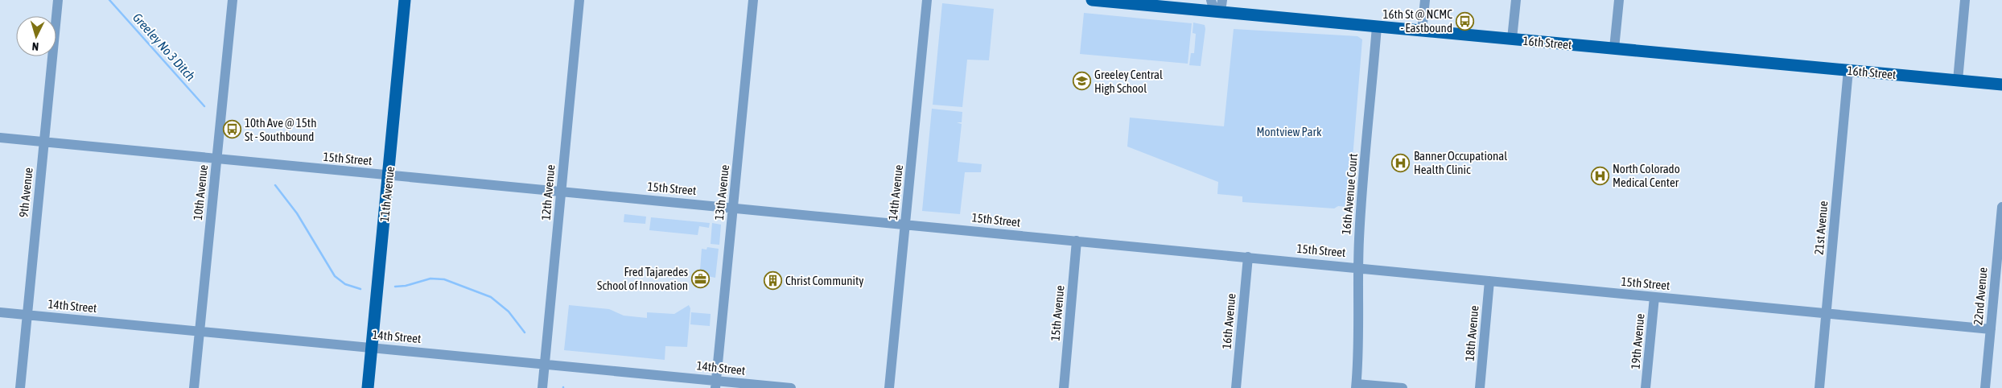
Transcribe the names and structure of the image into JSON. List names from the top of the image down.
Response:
{
  "streets": {
    "main road": ["16th Street", "11th Avenue"],
    "street": [
      "15th Street",
      "9th Avenue",
      "10th Avenue",
      "12th Avenue",
      "13th Avenue",
      "14th Avenue",
      "16th Avenue Court",
      "21st Avenue",
      "22nd Avenue",
      "14th Street",
      "15th Avenue",
      "16th Avenue",
      "18th Avenue",
      "19th Avenue"
    ]
  },
  "crossings": [
    ["16th Street", "16th Avenue Court"],
    ["16th Street", "21st Avenue"],
    ["15th Street", "9th Avenue"],
    ["15th Street", "10th Avenue"],
    ["15th Street", "12th Avenue"],
    ["15th Street", "13th Avenue"],
    ["15th Street", "14th Avenue"],
    ["15th Street", "11th Avenue"],
    ["15th Street", "16th Avenue Court"],
    ["15th Street", "21st Avenue"],
    ["15th Street", "22nd Avenue"],
    ["15th Street", "15th Avenue"],
    ["15th Street", "16th Avenue"],
    ["15th Street", "18th Avenue"],
    ["15th Street", "19th Avenue"],
    ["9th Avenue", "14th Street"],
    ["10th Avenue", "14th Street"],
    ["12th Avenue", "14th Street"],
    ["13th Avenue", "14th Street"],
    ["11th Avenue", "14th Street"]
  ],
  "water": ["Greeley No 3 Ditch"],
  "parks": ["Montview Park"],
  "places": {
    "bus stop": ["16th St @ NCMC - Eastbound", "10th Ave @ 15th St - Southbound"],
    "school or university": ["Greeley Central High School"],
    "hospital": ["Banner Occupational Health Clinic", "North Colorado Medical Center"],
    "office": ["Fred Tajaredes School of Innovation"],
    "building": ["Christ Community"]
  },
  "north": "bottom"
}
